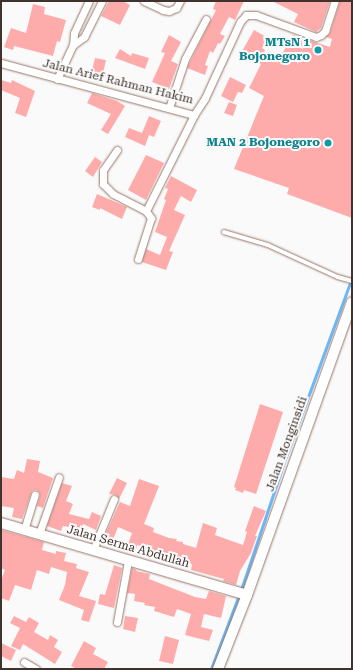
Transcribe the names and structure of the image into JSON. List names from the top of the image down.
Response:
{
  "streets": {
    "main road": ["Jalan Monginsidi", "Jalan Serma Abdullah"],
    "street": ["Jalan Arief Rahman Hakim"]
  },
  "crossings": [
    ["Jalan Monginsidi", "Jalan Serma Abdullah"]
  ],
  "places": ["MTsN 1 Bojonegoro", "MAN 2 Bojonegoro"]
}
